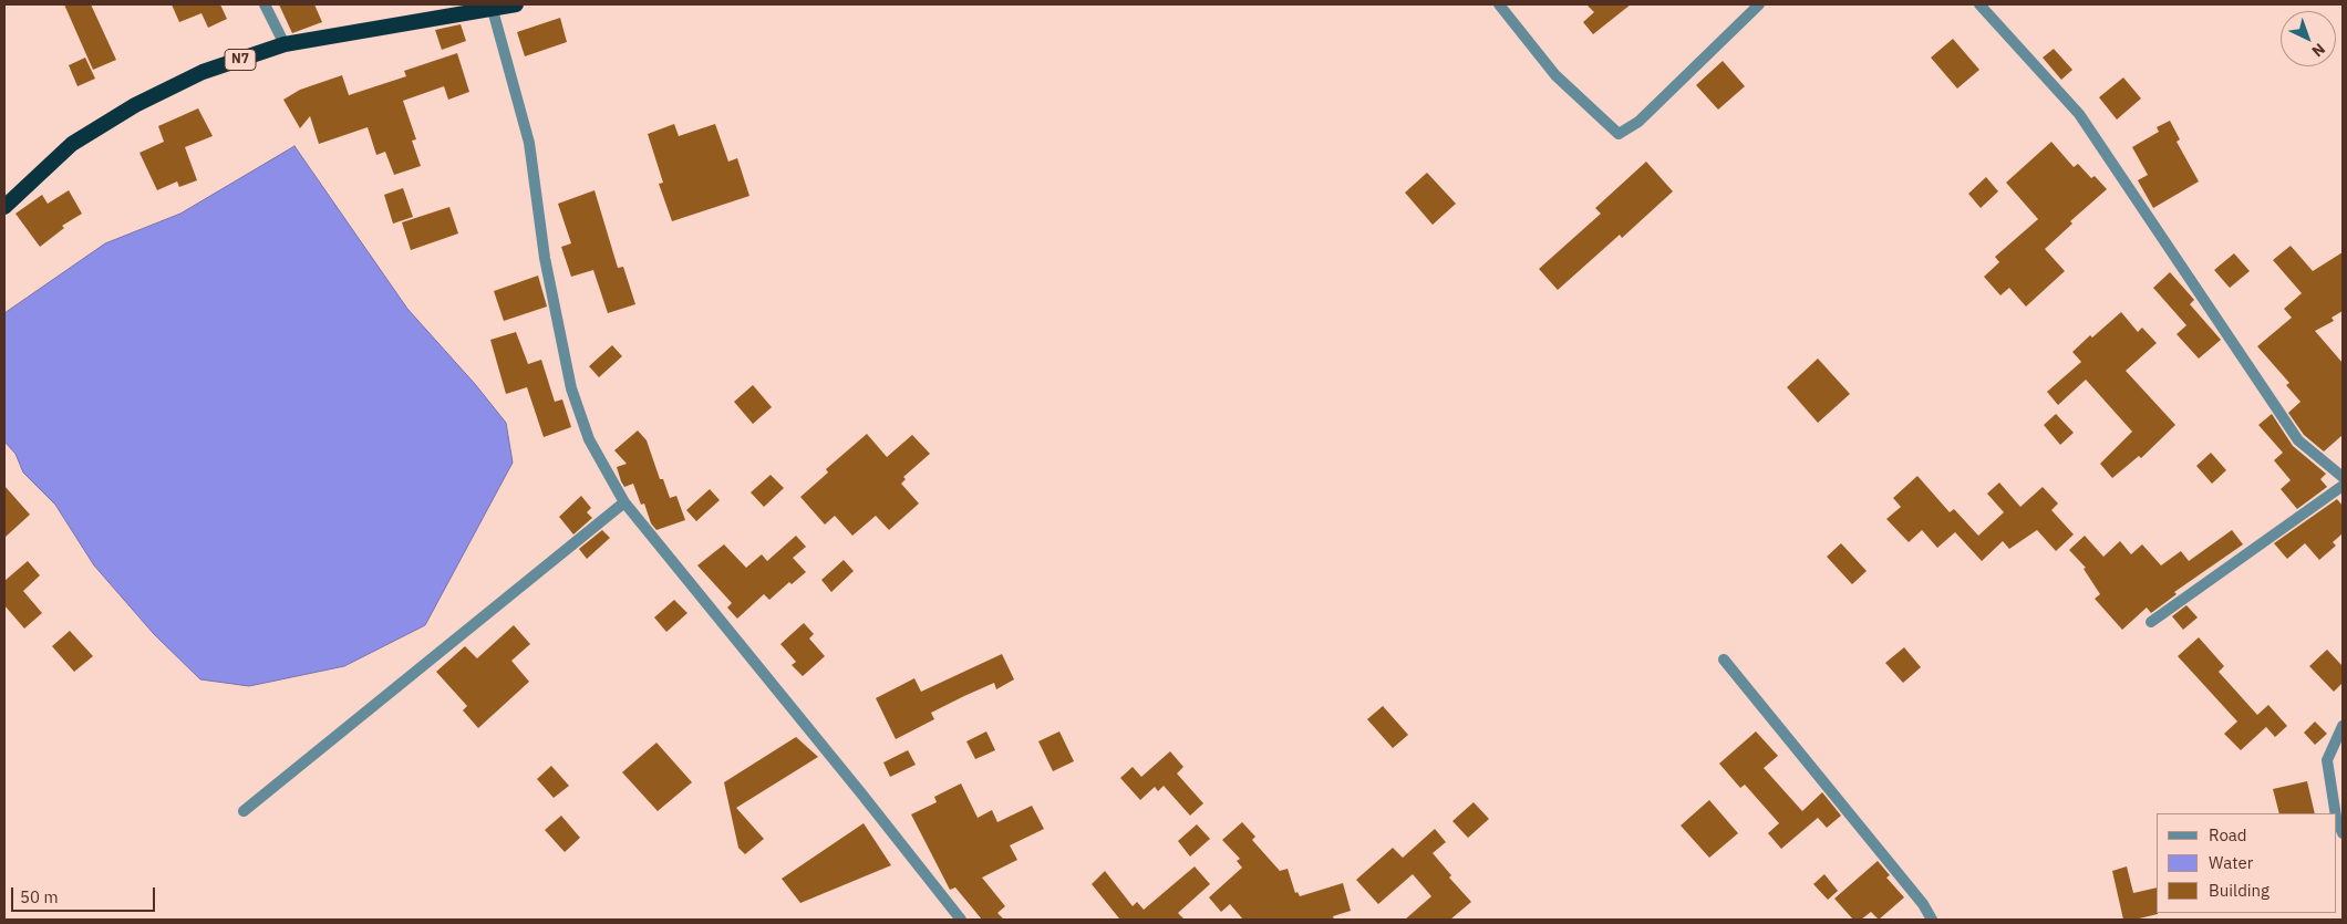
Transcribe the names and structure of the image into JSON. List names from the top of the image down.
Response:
{
  "streets": {
    "highway": ["N7"]
  },
  "legend": ["Road", "Water", "Building"],
  "scale_bar": "50 m",
  "north": "bottom right"
}
